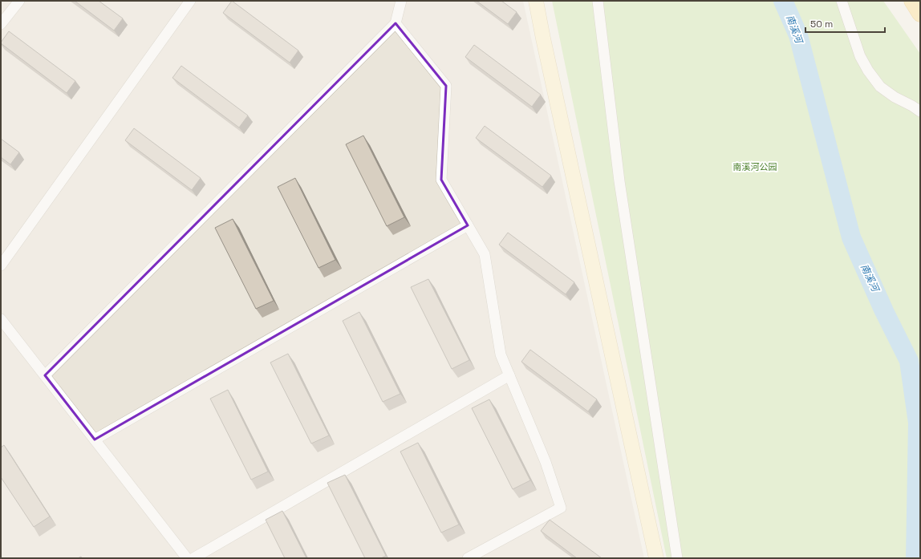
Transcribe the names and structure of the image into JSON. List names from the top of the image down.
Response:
{
  "water": ["南溪河"],
  "parks": ["南溪河公园"],
  "scale_bar": "50 m"
}
